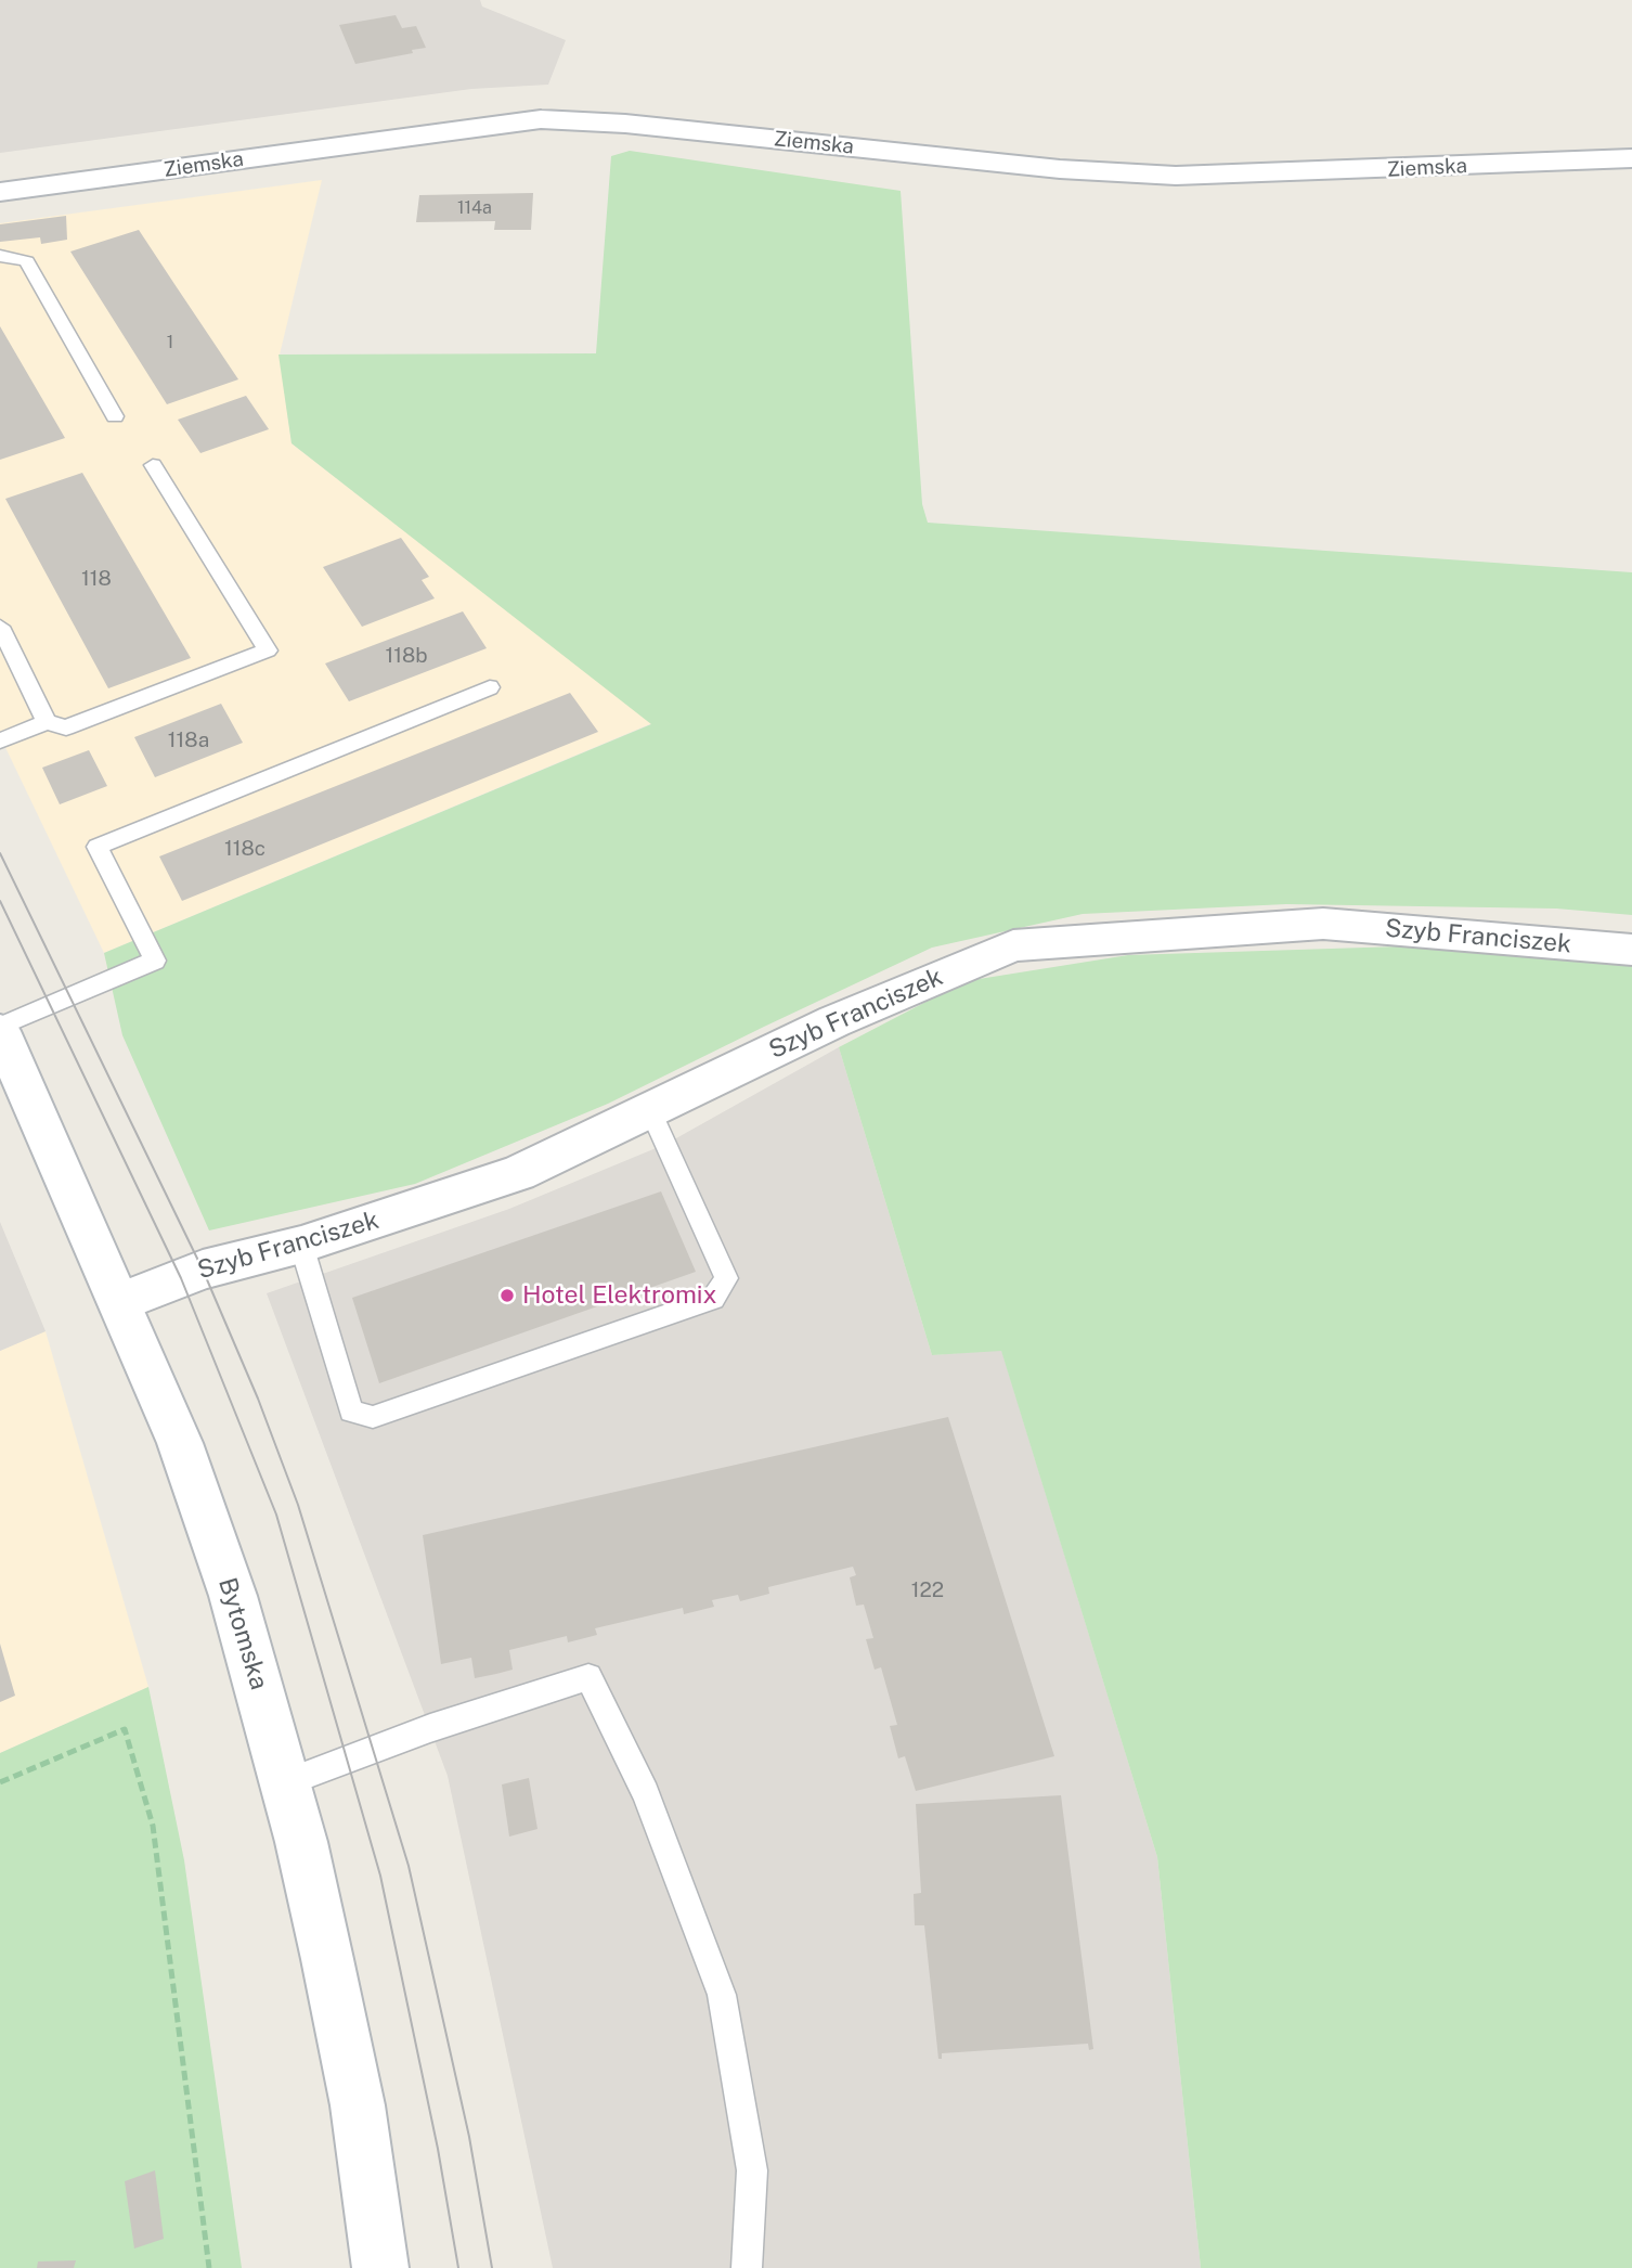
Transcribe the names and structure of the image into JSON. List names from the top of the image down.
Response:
{
  "streets": {
    "street": ["Ziemska", "Szyb Franciszek", "Bytomska"]
  },
  "crossings": [
    ["Szyb Franciszek", "Bytomska"]
  ],
  "places": ["Hotel Elektromix"],
  "house_numbers": [
    "114a",
    "1",
    "118",
    "118b",
    "118a",
    "118c",
    "122"
  ]
}
